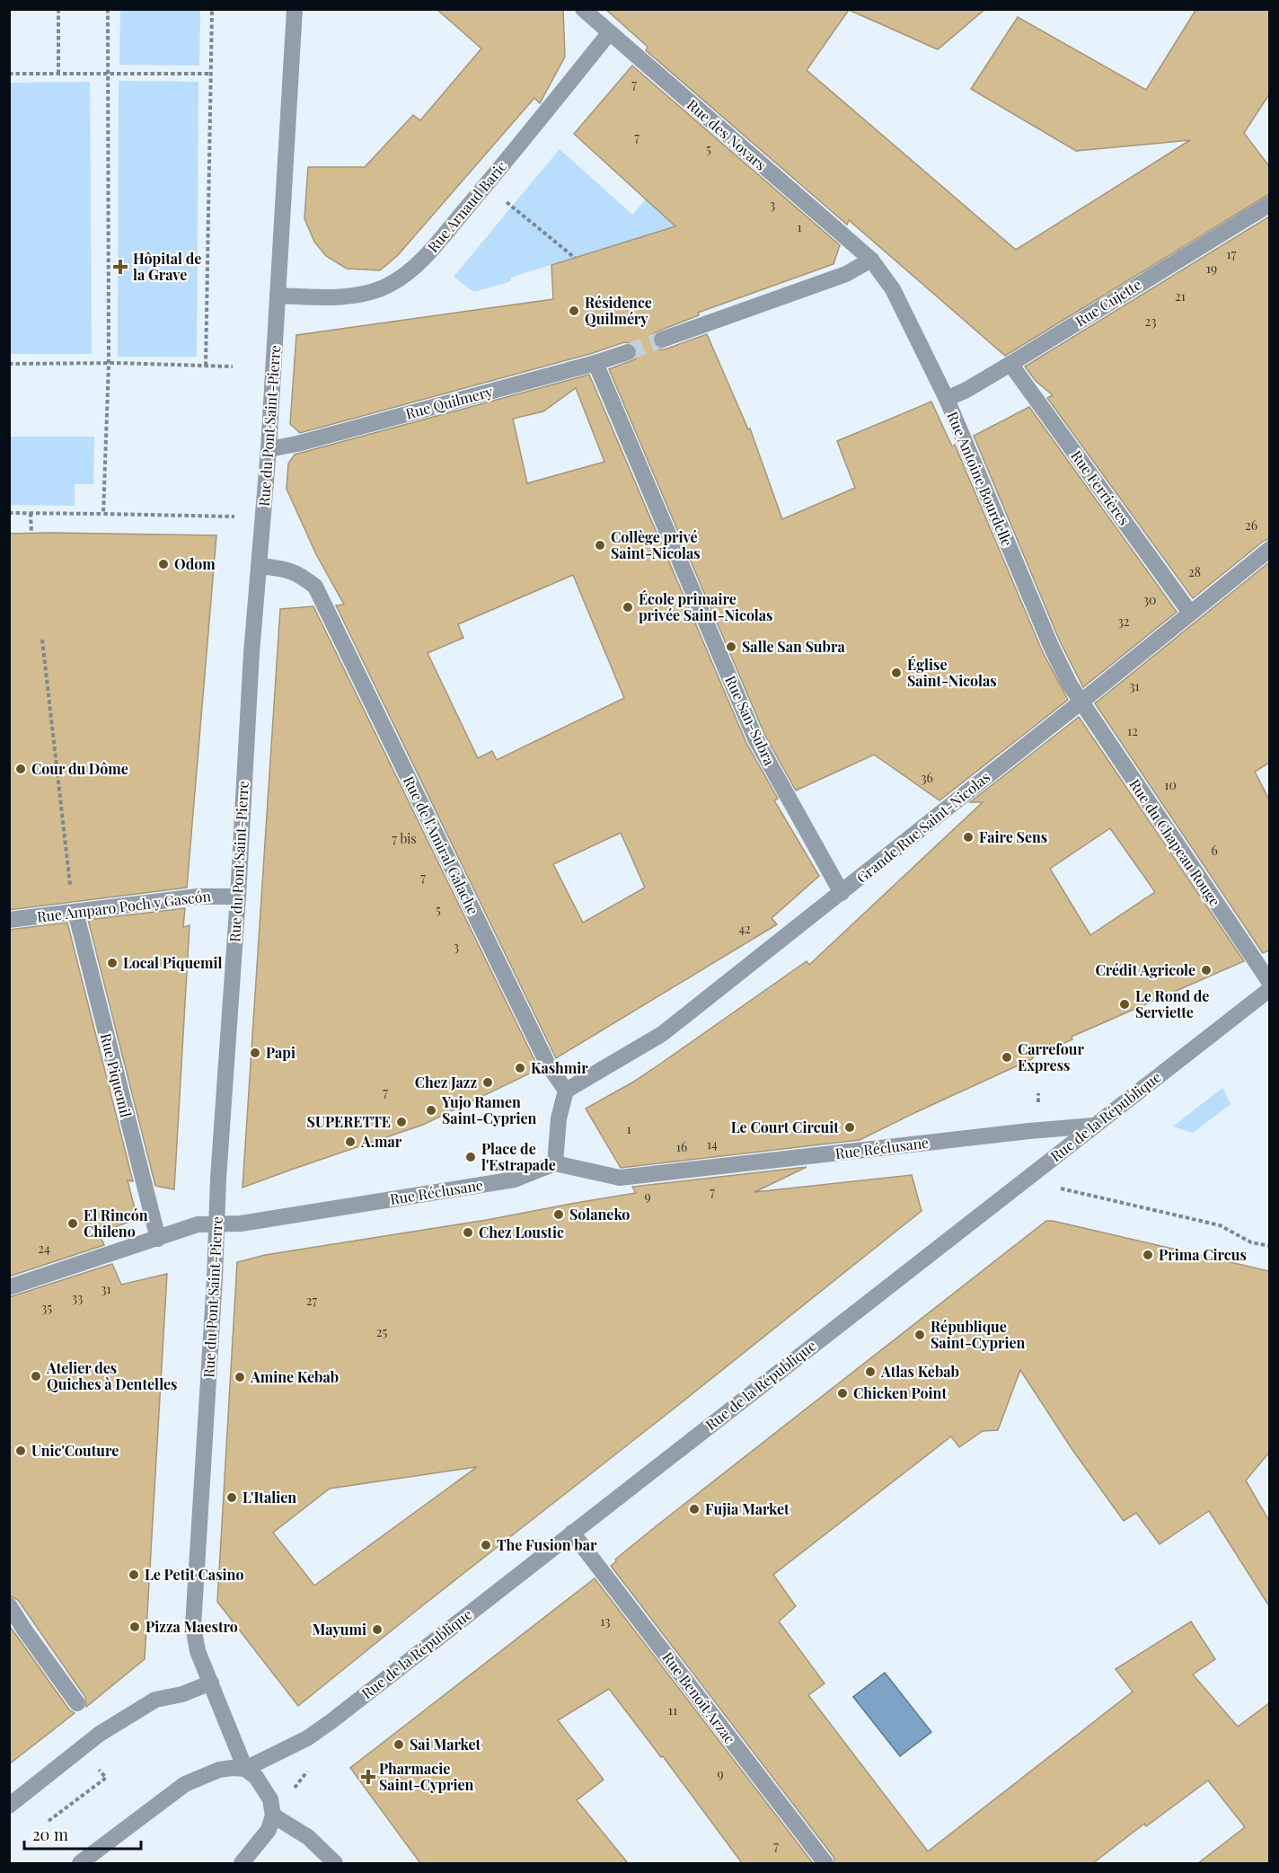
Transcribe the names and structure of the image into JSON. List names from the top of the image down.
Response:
{
  "streets": {
    "street": [
      "Rue des Novars",
      "Rue Arnaud Baric",
      "Rue Cujette",
      "Rue Quilmery",
      "Rue du Pont Saint-Pierre",
      "Rue Antoine Bourdelle",
      "Rue Ferrières",
      "Rue San-Subra",
      "Grande Rue Saint-Nicolas",
      "Rue du Chapeau Rouge",
      "Rue de l'Amiral Galache",
      "Rue Amparo Poch y Gascón",
      "Rue Piquemil",
      "Rue de la République",
      "Rue Réclusane",
      "Rue Benoît Arzac"
    ]
  },
  "crossings": [
    ["Rue des Novars", "Rue Arnaud Baric"],
    ["Rue des Novars", "Rue Antoine Bourdelle"],
    ["Rue Arnaud Baric", "Rue du Pont Saint-Pierre"],
    ["Rue Cujette", "Rue Antoine Bourdelle"],
    ["Rue Cujette", "Rue Ferrières"],
    ["Rue Quilmery", "Rue du Pont Saint-Pierre"],
    ["Rue Quilmery", "Rue San-Subra"],
    ["Rue du Pont Saint-Pierre", "Rue de l'Amiral Galache"],
    ["Rue du Pont Saint-Pierre", "Rue Amparo Poch y Gascón"],
    ["Rue du Pont Saint-Pierre", "Rue de la République"],
    ["Rue du Pont Saint-Pierre", "Rue Réclusane"],
    ["Rue Antoine Bourdelle", "Grande Rue Saint-Nicolas"],
    ["Rue Antoine Bourdelle", "Rue du Chapeau Rouge"],
    ["Rue Ferrières", "Grande Rue Saint-Nicolas"],
    ["Rue San-Subra", "Grande Rue Saint-Nicolas"],
    ["Grande Rue Saint-Nicolas", "Rue du Chapeau Rouge"],
    ["Grande Rue Saint-Nicolas", "Rue de l'Amiral Galache"],
    ["Rue Amparo Poch y Gascón", "Rue Piquemil"],
    ["Rue Piquemil", "Rue Réclusane"],
    ["Rue de la République", "Rue Réclusane"],
    ["Rue de la République", "Rue Benoît Arzac"]
  ],
  "places": {
    "health": ["Hôpital de la Grave", "Pharmacie Saint-Cyprien"],
    "other": [
      "Résidence Quilméry",
      "Collège privé Saint-Nicolas",
      "Odom",
      "École primaire privée Saint-Nicolas",
      "Salle San Subra",
      "Église Saint-Nicolas",
      "Cour du Dôme",
      "Faire Sens",
      "Local Piquemil",
      "Crédit Agricole",
      "Le Rond de Serviette",
      "Papi",
      "Carrefour Express",
      "Kashmir",
      "Chez Jazz",
      "Yujo Ramen Saint-Cyprien",
      "SUPERETTE",
      "Le Court Circuit",
      "A.mar",
      "Place de l'Estrapade",
      "Solaneko",
      "El Rincón Chileno",
      "Chez Loustic",
      "Prima Circus",
      "République Saint-Cyprien",
      "Atlas Kebab",
      "Atelier des Quiches à Dentelles",
      "Amine Kebab",
      "Chicken Point",
      "Unic'Couture",
      "L'Italien",
      "Fujia Market",
      "The Fusion bar",
      "Le Petit Casino",
      "Pizza Maestro",
      "Mayumi",
      "Sai Market"
    ]
  },
  "house_numbers": [
    "7",
    "7",
    "5",
    "3",
    "1",
    "17",
    "19",
    "21",
    "23",
    "26",
    "28",
    "30",
    "32",
    "31",
    "12",
    "36",
    "10",
    "7 bis",
    "6",
    "7",
    "5",
    "42",
    "3",
    "7",
    "1",
    "14",
    "16",
    "7",
    "9",
    "24",
    "31",
    "33",
    "27",
    "35",
    "25",
    "13",
    "11",
    "9",
    "7"
  ],
  "scale_bar": "20 m"
}
